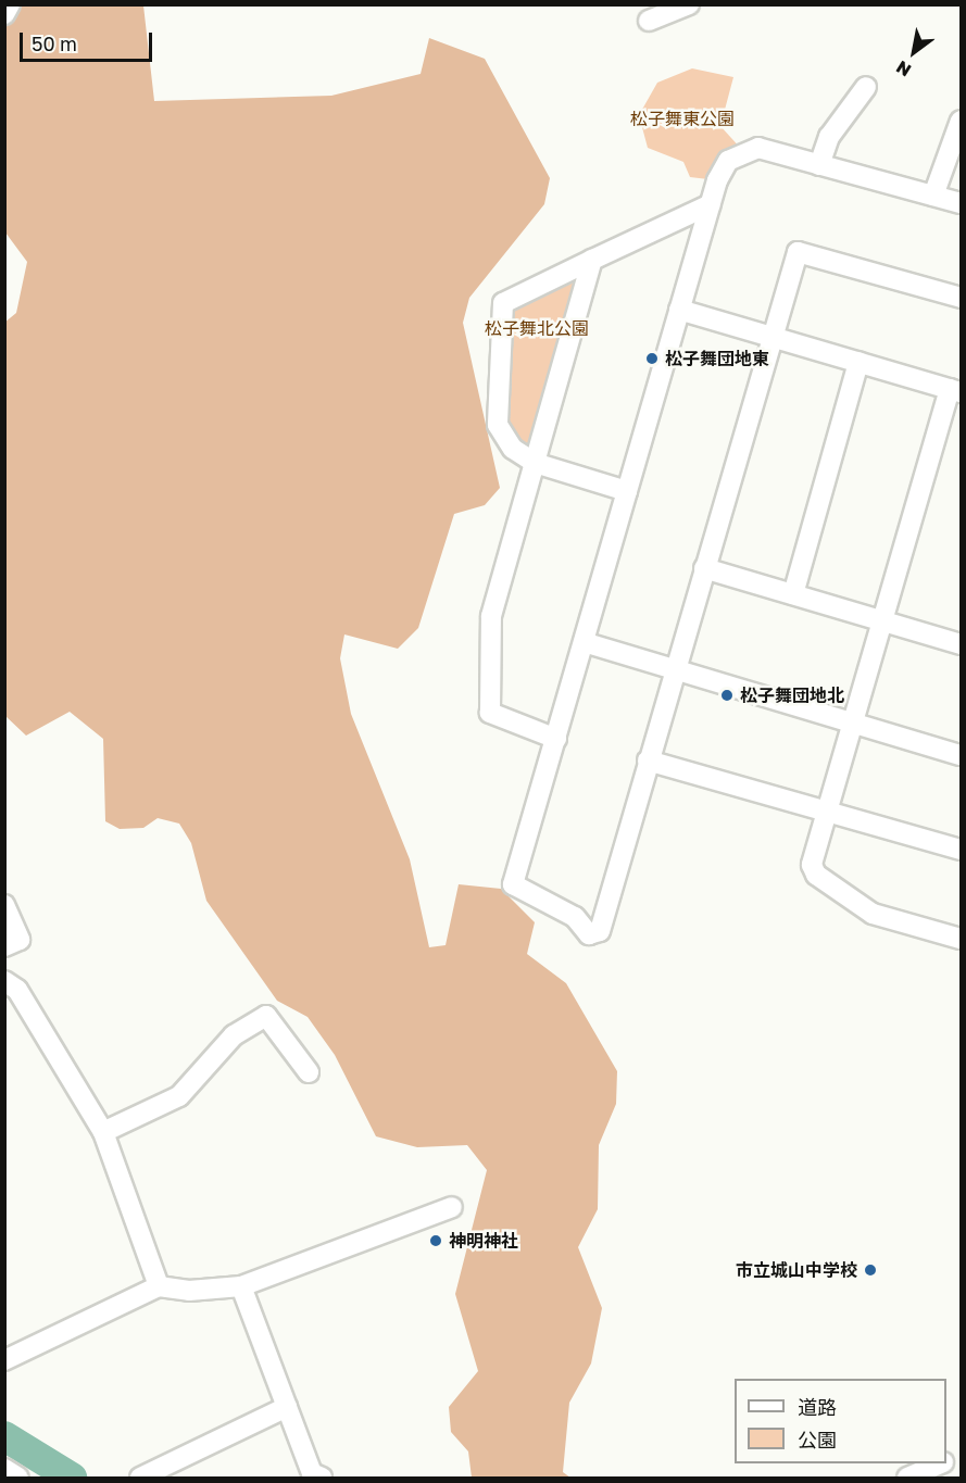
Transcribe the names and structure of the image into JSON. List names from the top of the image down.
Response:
{
  "parks": ["松子舞東公園", "松子舞北公園"],
  "places": [
    "松子舞団地東",
    "松子舞団地北",
    "神明神社",
    "市立城山中学校"
  ],
  "legend": ["道路", "公園"],
  "scale_bar": "50 m",
  "north": "bottom left"
}
